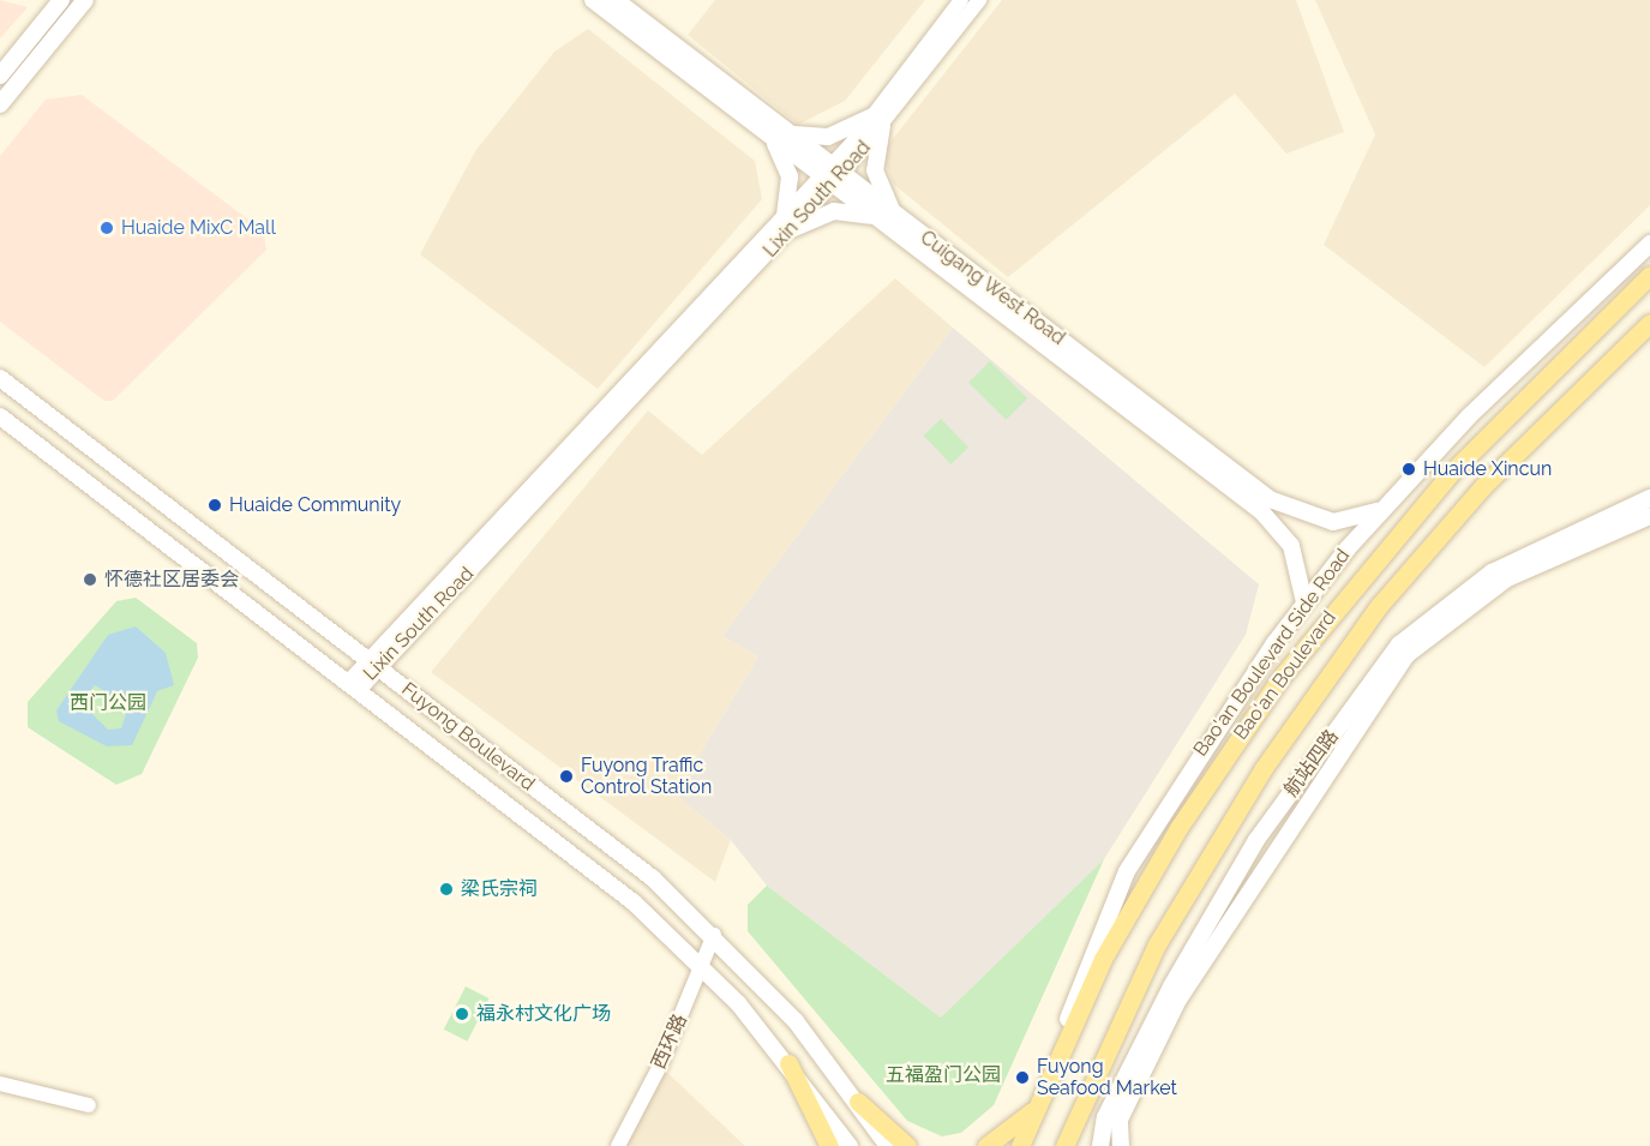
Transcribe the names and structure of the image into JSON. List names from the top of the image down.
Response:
{
  "streets": {
    "main road": [
      "Cuigang West Road",
      "Bao'an Boulevard Side Road",
      "Bao'an Boulevard",
      "Fuyong Boulevard",
      "航站四路"
    ],
    "street": ["Lixin South Road", "西环路"]
  },
  "crossings": [
    ["Lixin South Road", "Cuigang West Road"],
    ["Lixin South Road", "Fuyong Boulevard"],
    ["Cuigang West Road", "Bao'an Boulevard Side Road"],
    ["Bao'an Boulevard Side Road", "Bao'an Boulevard"],
    ["Fuyong Boulevard", "西环路"]
  ],
  "parks": ["西门公园", "五福盈门公园"],
  "places": [
    "Huaide MixC Mall",
    "Huaide Xincun",
    "Huaide Community",
    "怀德社区居委会",
    "Fuyong Traffic Control Station",
    "梁氏宗祠",
    "福永村文化广场",
    "Fuyong Seafood Market"
  ]
}
